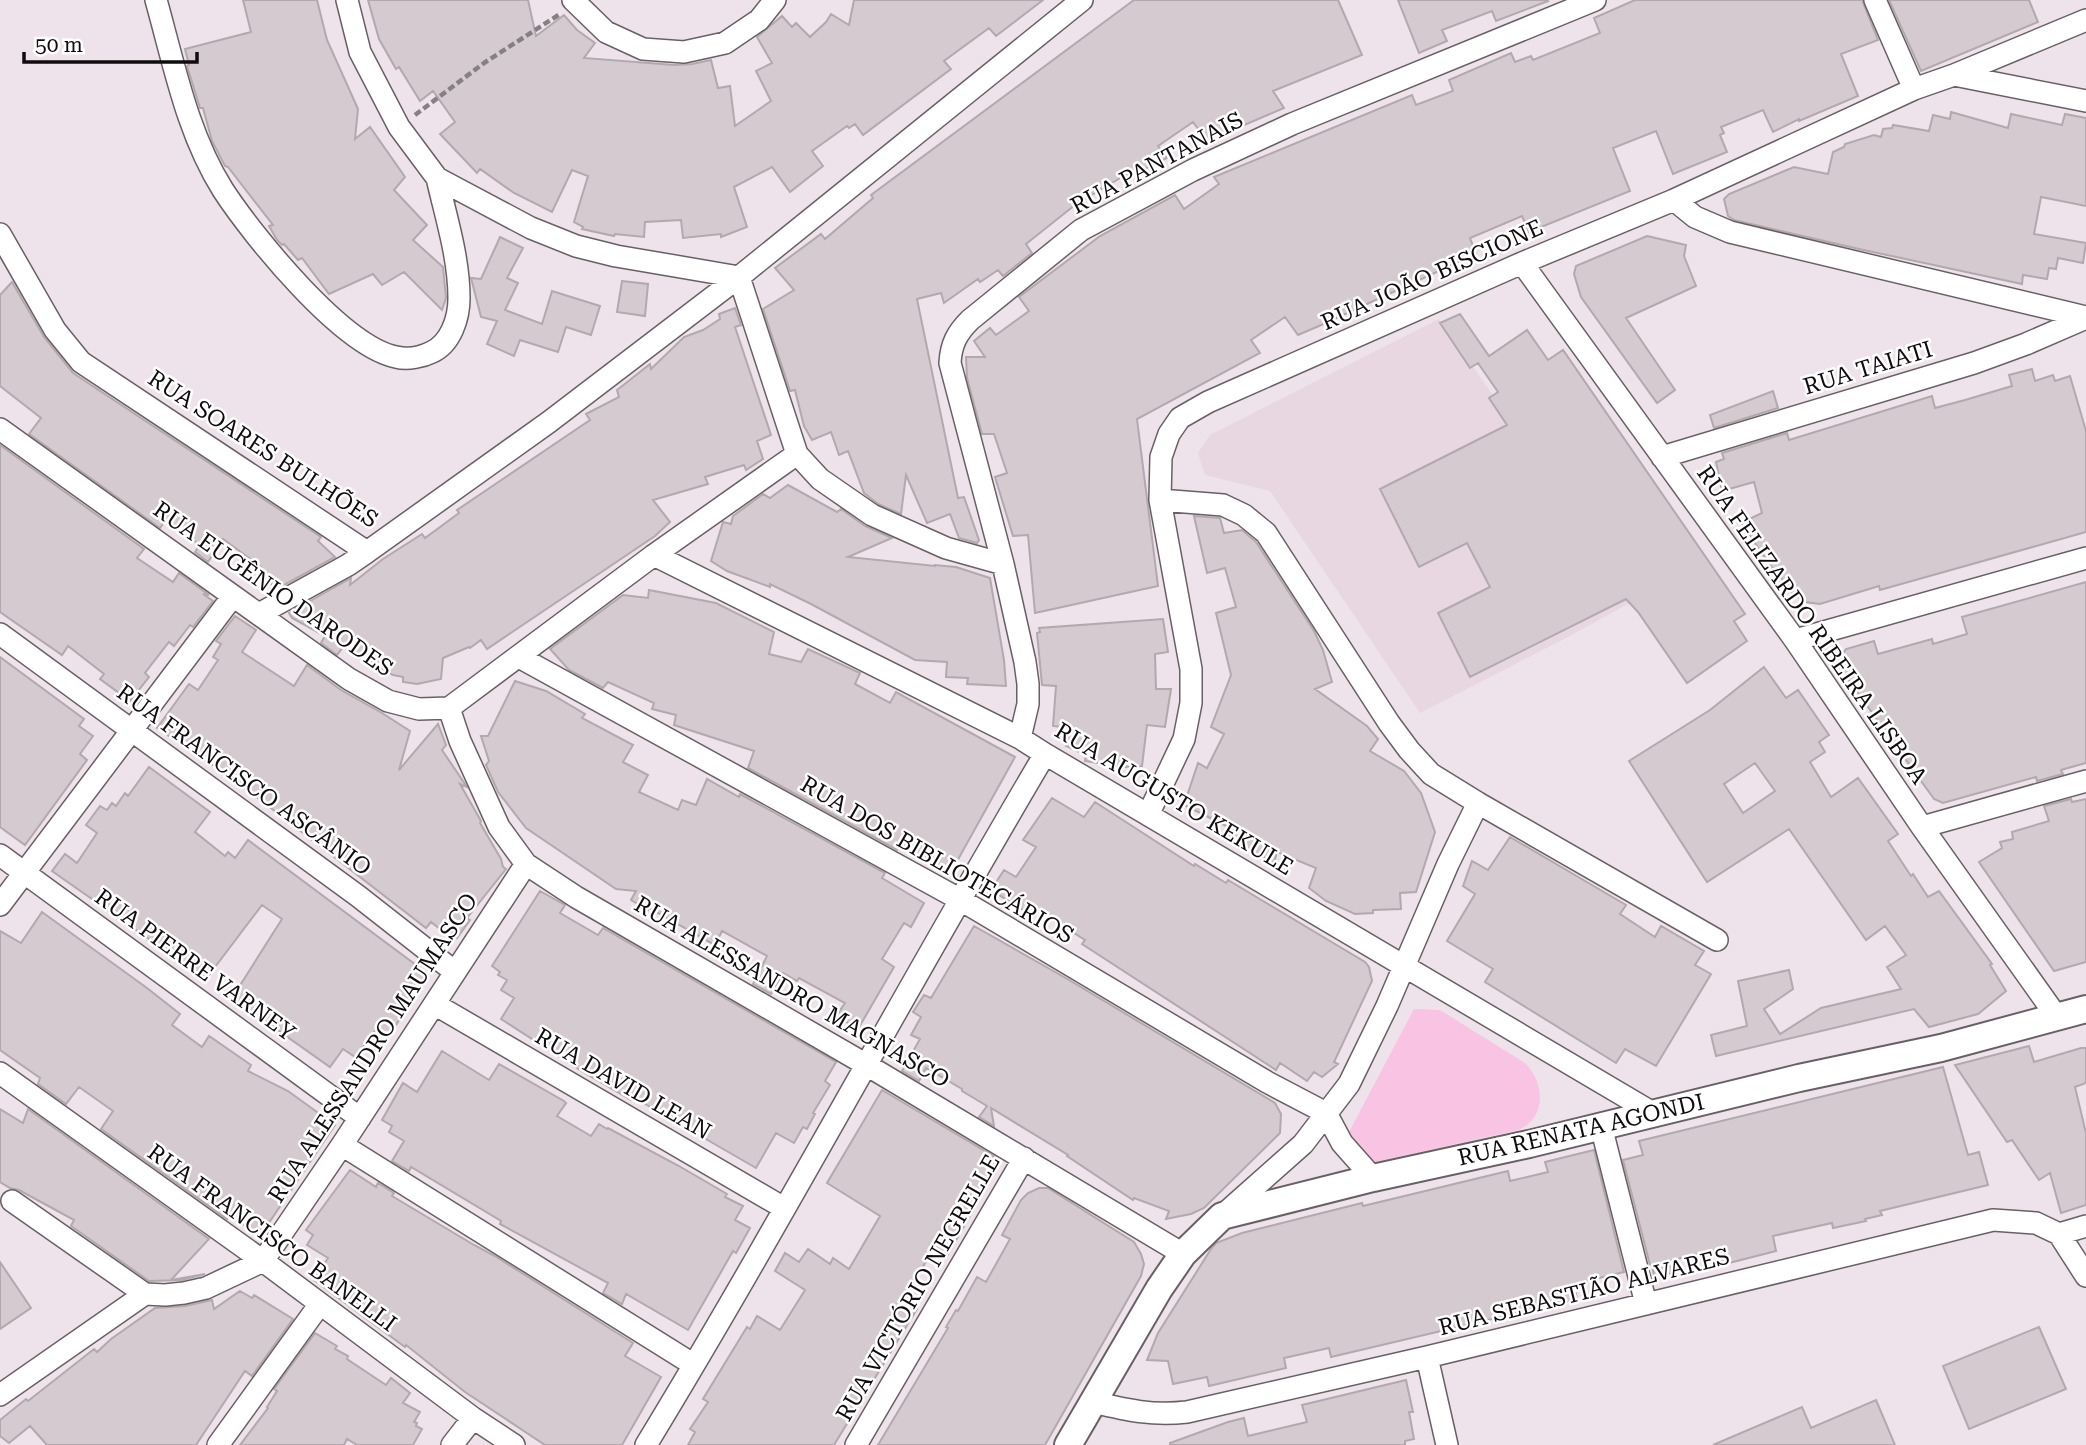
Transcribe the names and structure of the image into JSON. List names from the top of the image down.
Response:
{
  "streets": {
    "street": [
      "RUA PANTANAIS",
      "RUA JOÃO BISCIONE",
      "RUA TAIATI",
      "RUA SOARES BULHÕES",
      "RUA EUGÊNIO DARODES",
      "RUA FELIZARDO RIBEIRA LISBOA",
      "RUA FRANCISCO ASCÂNIO",
      "RUA AUGUSTO KEKULE",
      "RUA DOS BIBLIOTECÁRIOS",
      "RUA PIERRE VARNEY",
      "RUA ALESSANDRO MAGNASCO",
      "RUA ALESSANDRO MAUMASCO",
      "RUA DAVID LEAN",
      "RUA RENATA AGONDI",
      "RUA FRANCISCO BANELLI",
      "RUA VICTÓRIO NEGRELLE",
      "RUA SEBASTIÃO ALVARES"
    ]
  },
  "crossings": [
    ["RUA PANTANAIS", "RUA AUGUSTO KEKULE"],
    ["RUA JOÃO BISCIONE", "RUA FELIZARDO RIBEIRA LISBOA"],
    ["RUA JOÃO BISCIONE", "RUA AUGUSTO KEKULE"],
    ["RUA TAIATI", "RUA FELIZARDO RIBEIRA LISBOA"],
    ["RUA EUGÊNIO DARODES", "RUA ALESSANDRO MAGNASCO"],
    ["RUA FELIZARDO RIBEIRA LISBOA", "RUA RENATA AGONDI"],
    ["RUA FRANCISCO ASCÂNIO", "RUA ALESSANDRO MAUMASCO"],
    ["RUA AUGUSTO KEKULE", "RUA RENATA AGONDI"],
    ["RUA PIERRE VARNEY", "RUA ALESSANDRO MAUMASCO"],
    ["RUA ALESSANDRO MAGNASCO", "RUA ALESSANDRO MAUMASCO"],
    ["RUA ALESSANDRO MAGNASCO", "RUA VICTÓRIO NEGRELLE"],
    ["RUA ALESSANDRO MAUMASCO", "RUA DAVID LEAN"],
    ["RUA ALESSANDRO MAUMASCO", "RUA FRANCISCO BANELLI"]
  ],
  "scale_bar": "50 m"
}
